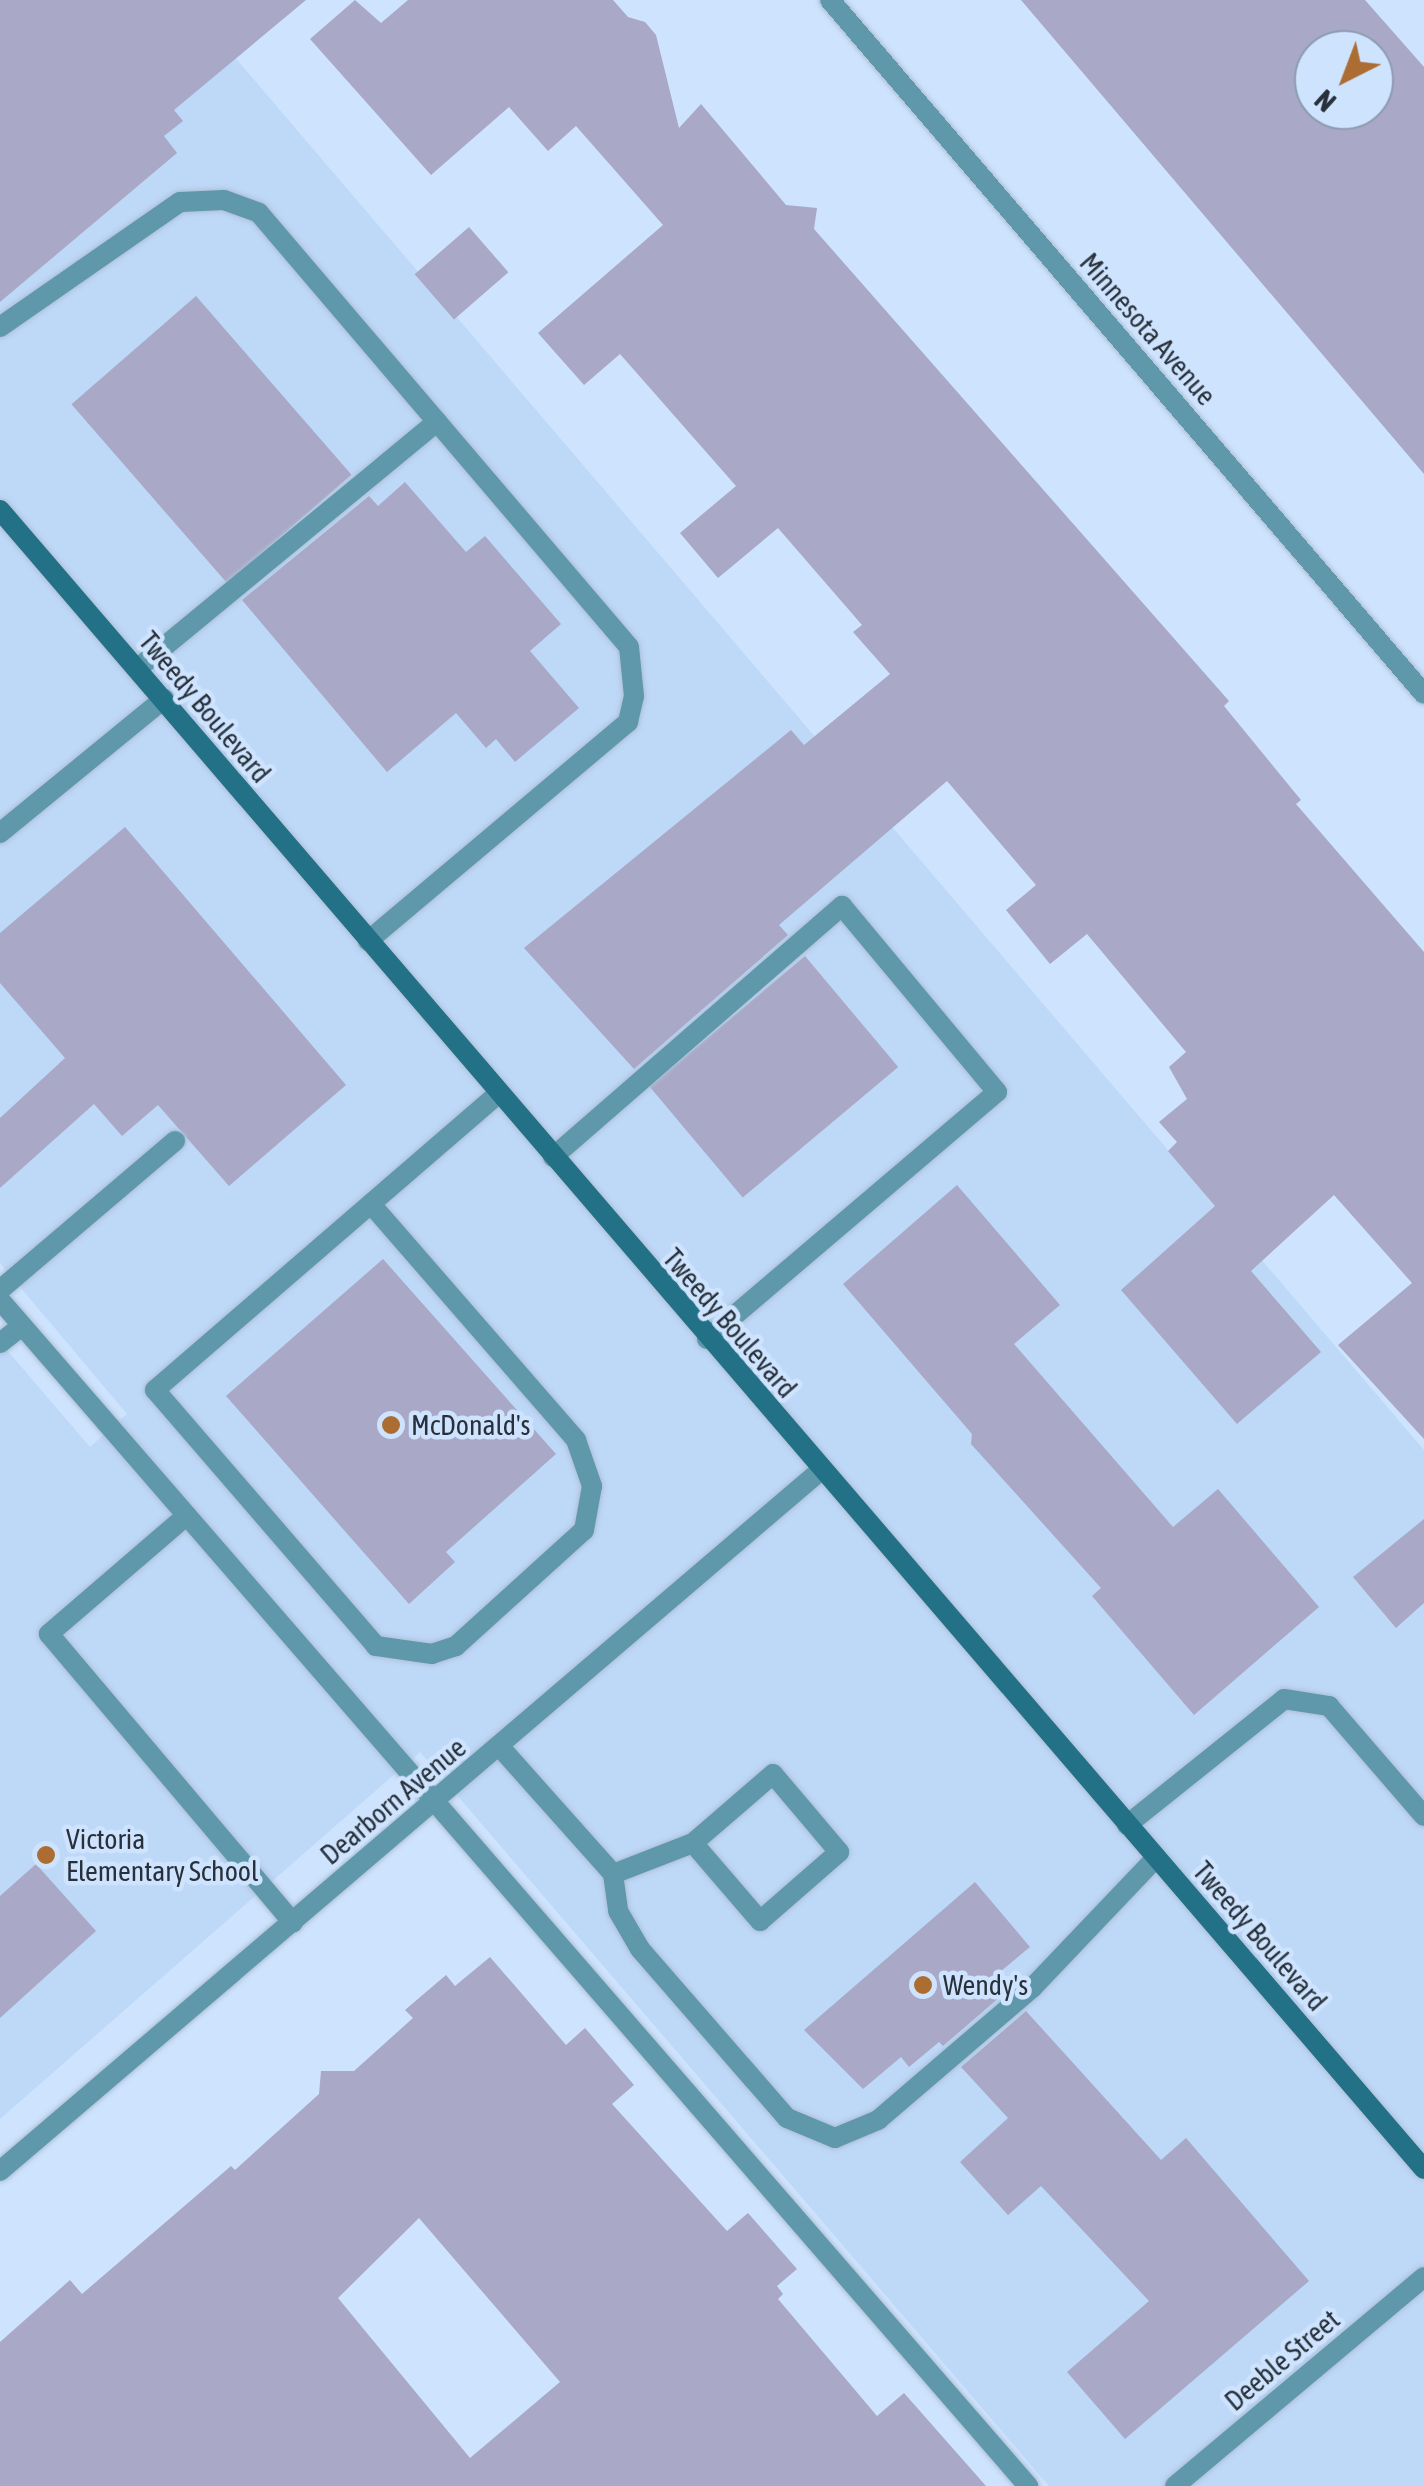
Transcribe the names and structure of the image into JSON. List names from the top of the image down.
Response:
{
  "streets": {
    "main road": ["Tweedy Boulevard"],
    "street": ["Minnesota Avenue", "Dearborn Avenue", "Deeble Street"]
  },
  "crossings": [
    ["Tweedy Boulevard", "Dearborn Avenue"]
  ],
  "places": ["McDonald's", "Victoria Elementary School", "Wendy's"],
  "north": "bottom left"
}
